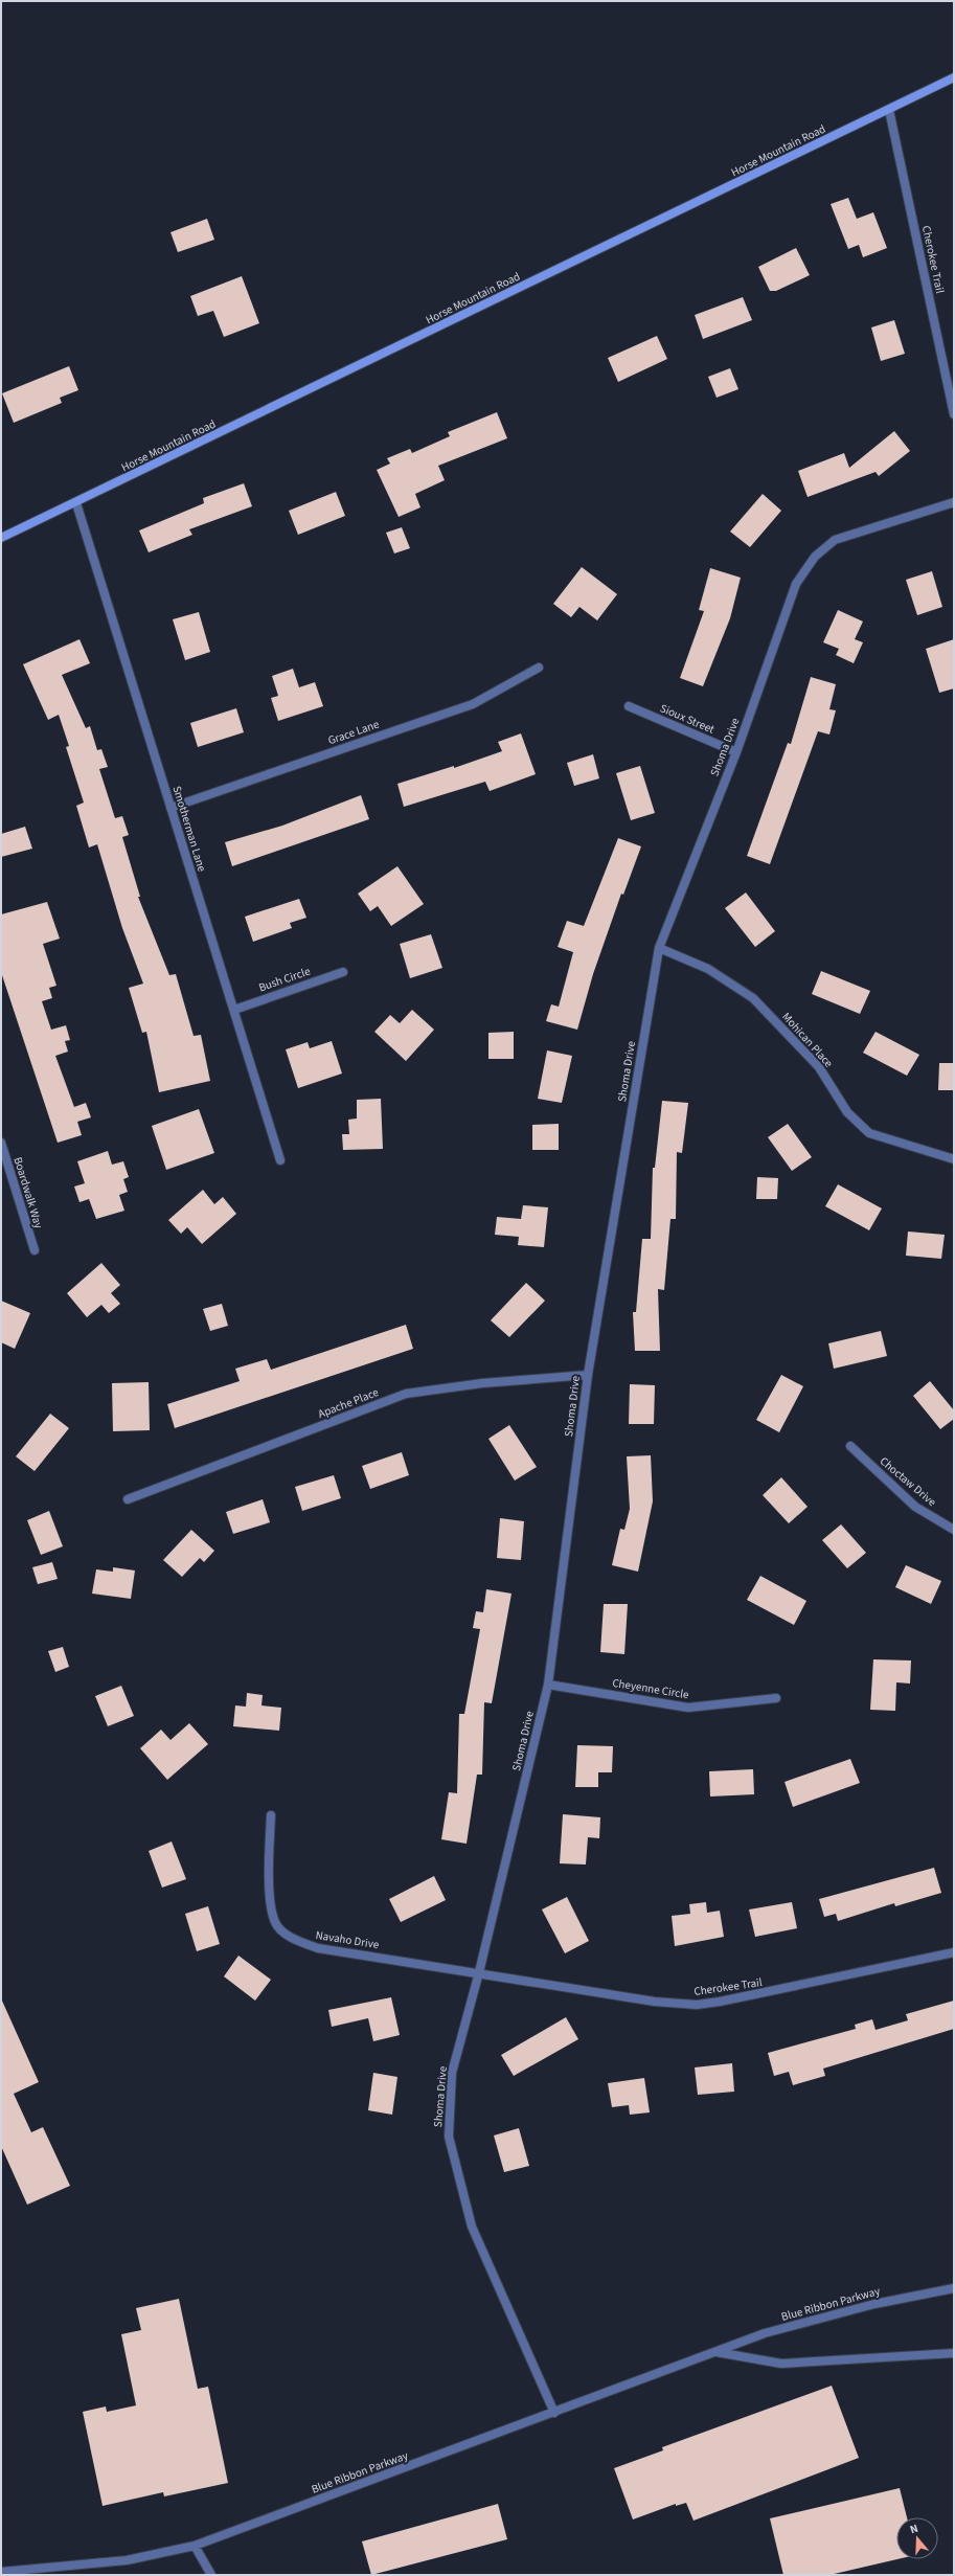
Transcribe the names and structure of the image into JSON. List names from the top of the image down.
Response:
{
  "streets": {
    "street": [
      "Horse Mountain Road",
      "Cherokee Trail",
      "Sioux Street",
      "Grace Lane",
      "Shoma Drive",
      "Smotherman Lane",
      "Bush Circle",
      "Mohican Place",
      "Boardwalk Way",
      "Apache Place",
      "Choctaw Drive",
      "Cheyenne Circle",
      "Navaho Drive",
      "Blue Ribbon Parkway"
    ]
  },
  "crossings": [
    ["Horse Mountain Road", "Cherokee Trail"],
    ["Horse Mountain Road", "Smotherman Lane"],
    ["Cherokee Trail", "Shoma Drive"],
    ["Cherokee Trail", "Navaho Drive"],
    ["Sioux Street", "Shoma Drive"],
    ["Grace Lane", "Smotherman Lane"],
    ["Shoma Drive", "Mohican Place"],
    ["Shoma Drive", "Apache Place"],
    ["Shoma Drive", "Cheyenne Circle"],
    ["Shoma Drive", "Navaho Drive"],
    ["Shoma Drive", "Blue Ribbon Parkway"],
    ["Smotherman Lane", "Bush Circle"]
  ],
  "north": "top"
}
